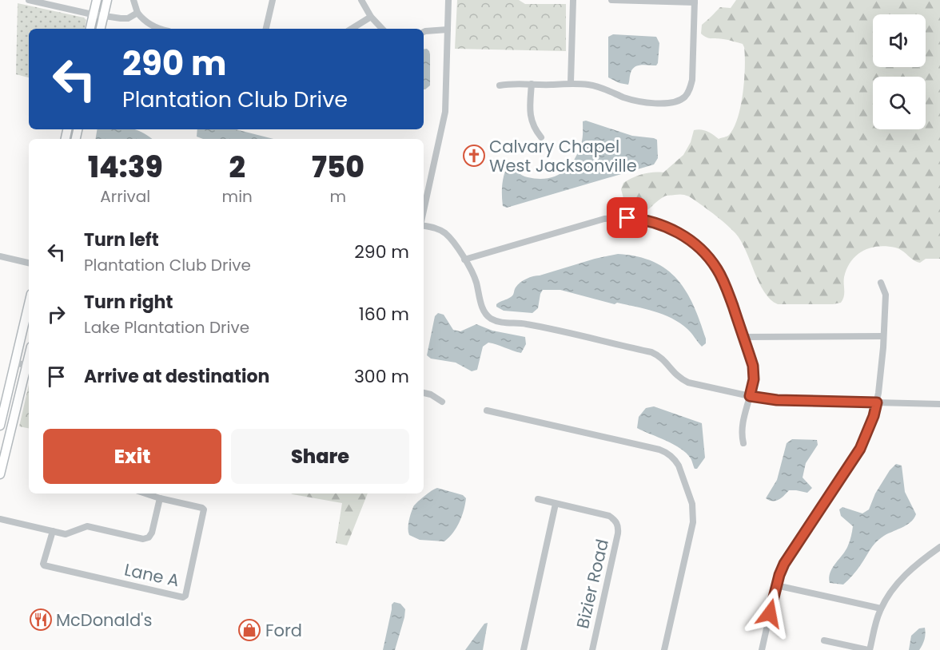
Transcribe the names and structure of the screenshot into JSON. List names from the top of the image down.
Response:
{
  "streets": {
    "street": ["Lane A", "Bizier Road"]
  },
  "places": {
    "church": ["Calvary Chapel West Jacksonville"],
    "restaurant": ["McDonald's"],
    "shop": ["Ford"]
  },
  "page": {
    "turn": ["290 m", "Plantation Club Drive"],
    "eta": [
      "14:39",
      "Arrival",
      "2",
      "min",
      "750",
      "m"
    ],
    "list": [
      {
        "name": "Turn left",
        "note": "Plantation Club Drive",
        "value": "290 m"
      },
      {
        "name": "Turn right",
        "note": "Lake Plantation Drive",
        "value": "160 m"
      },
      {
        "name": "Arrive at destination",
        "value": "300 m"
      }
    ],
    "buttons": ["Exit", "Share"]
  }
}
